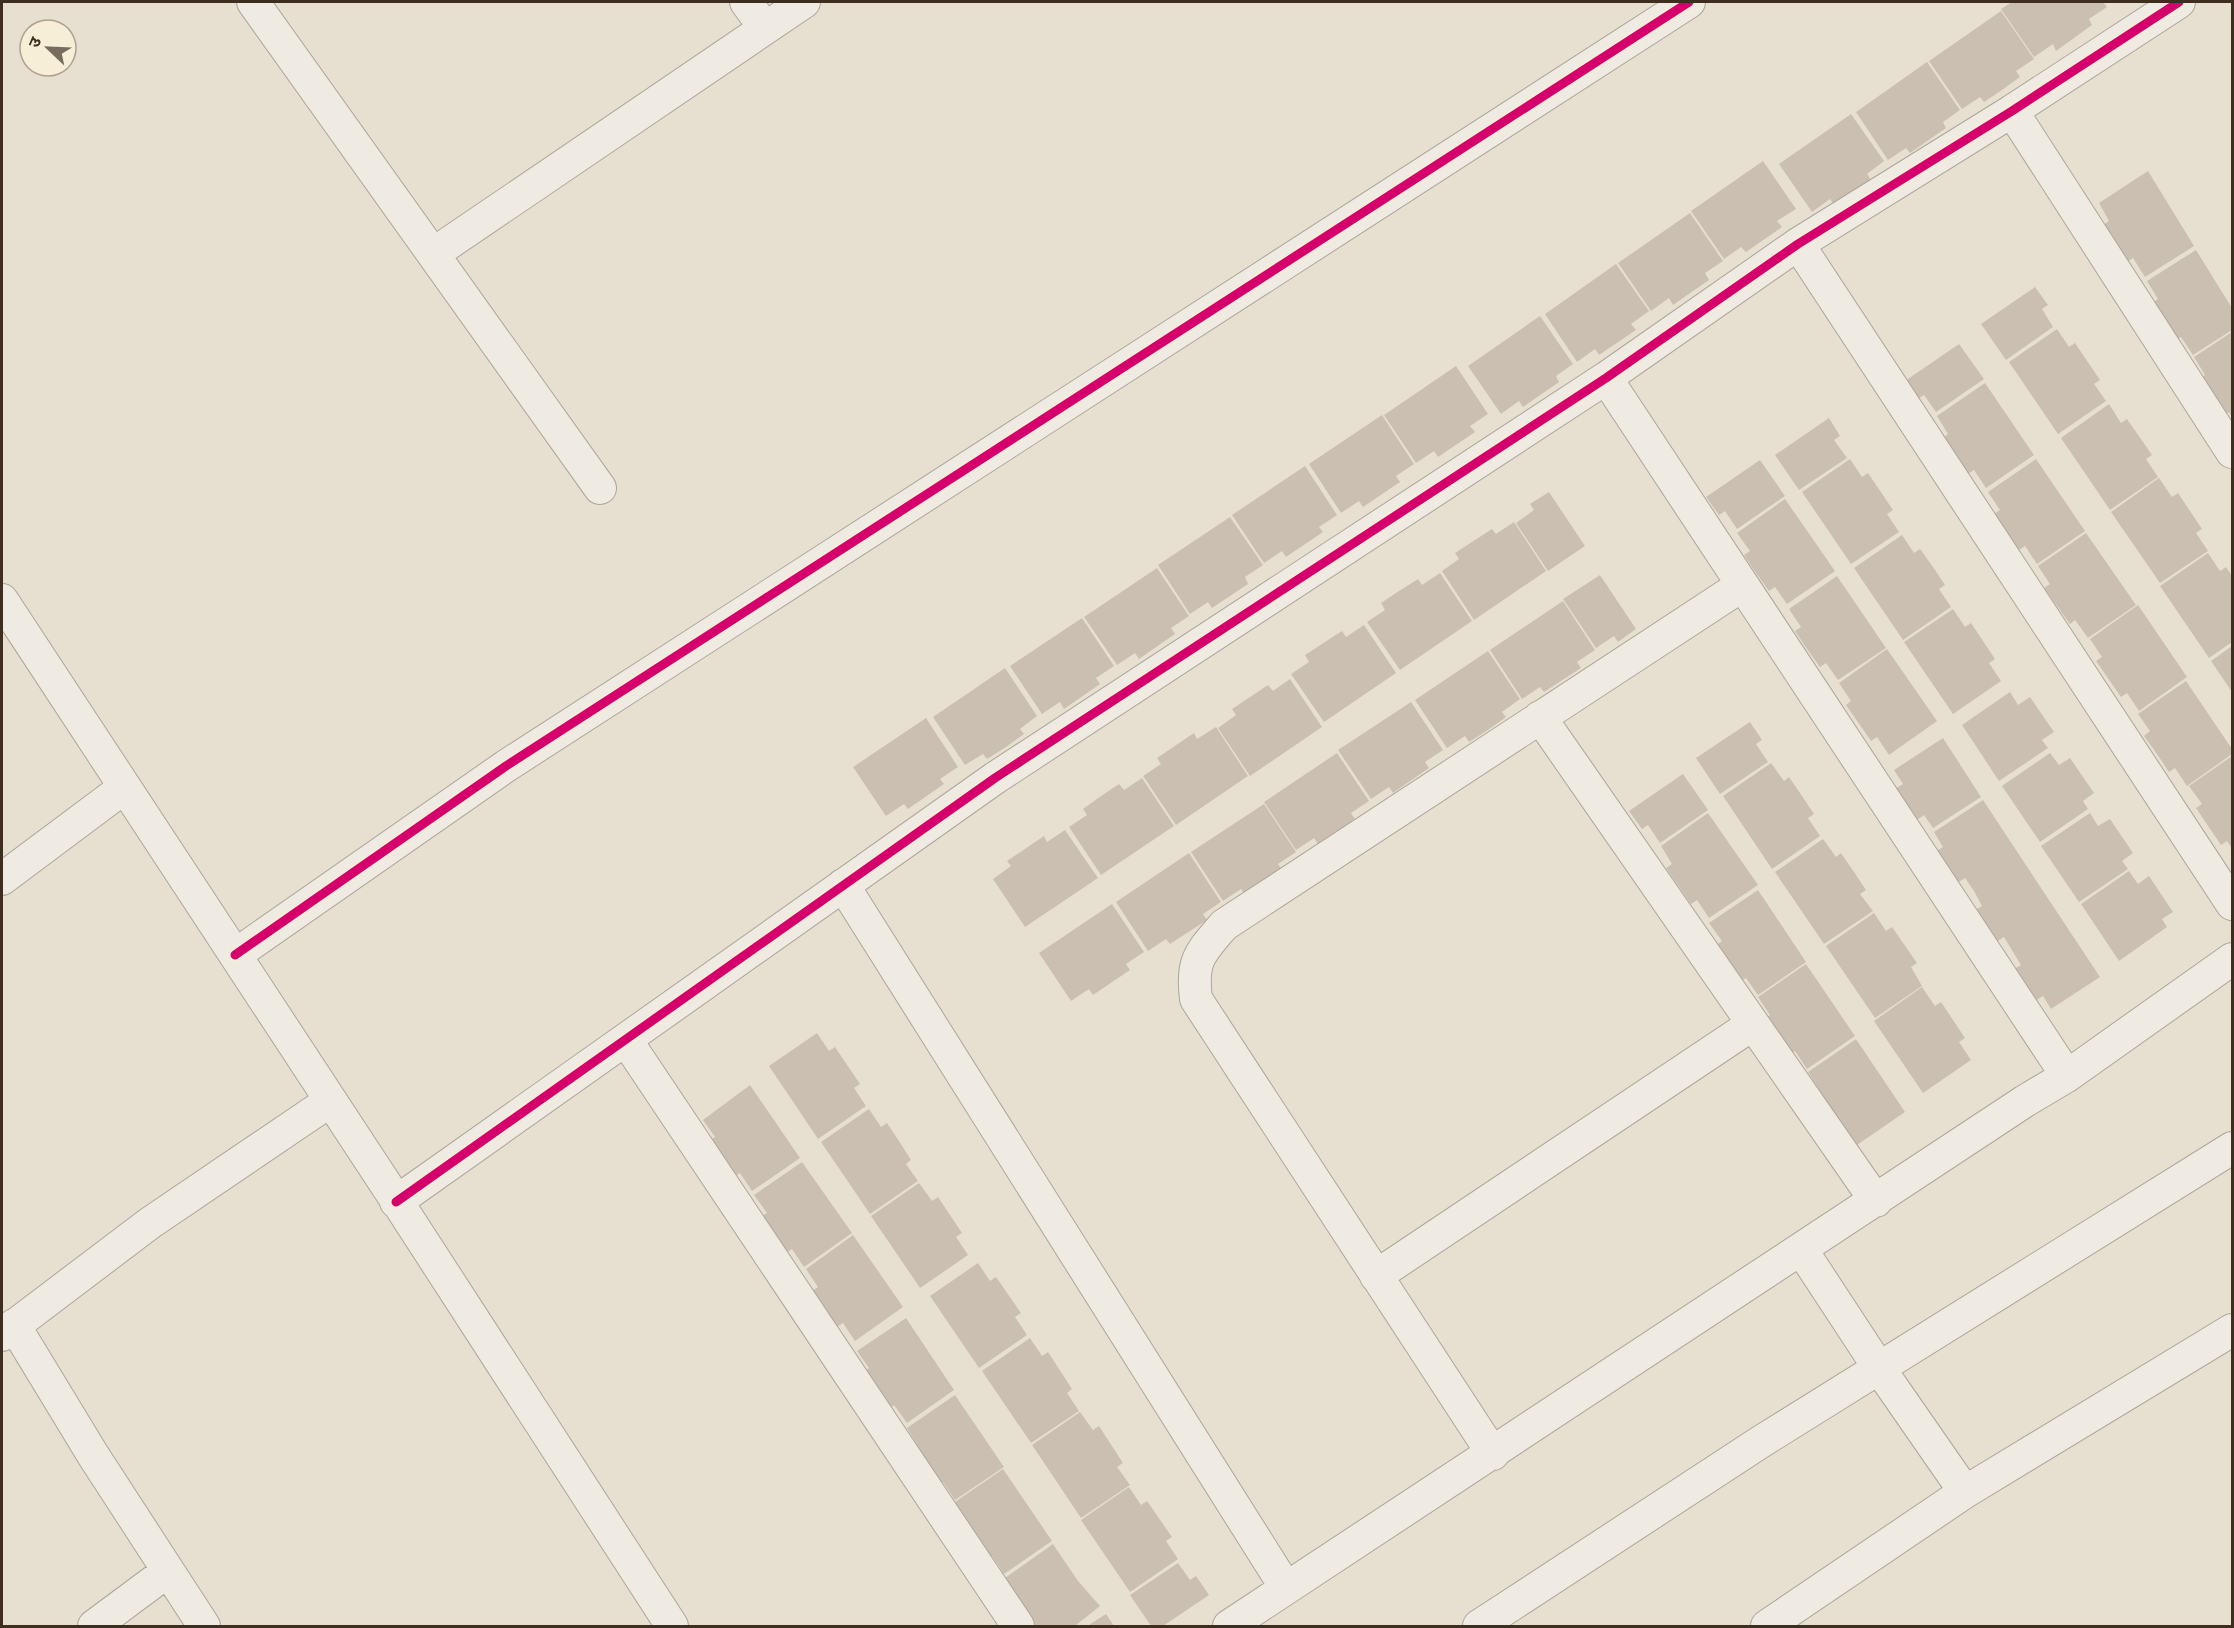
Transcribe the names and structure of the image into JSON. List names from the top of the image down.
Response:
{
  "north": "top left"
}
